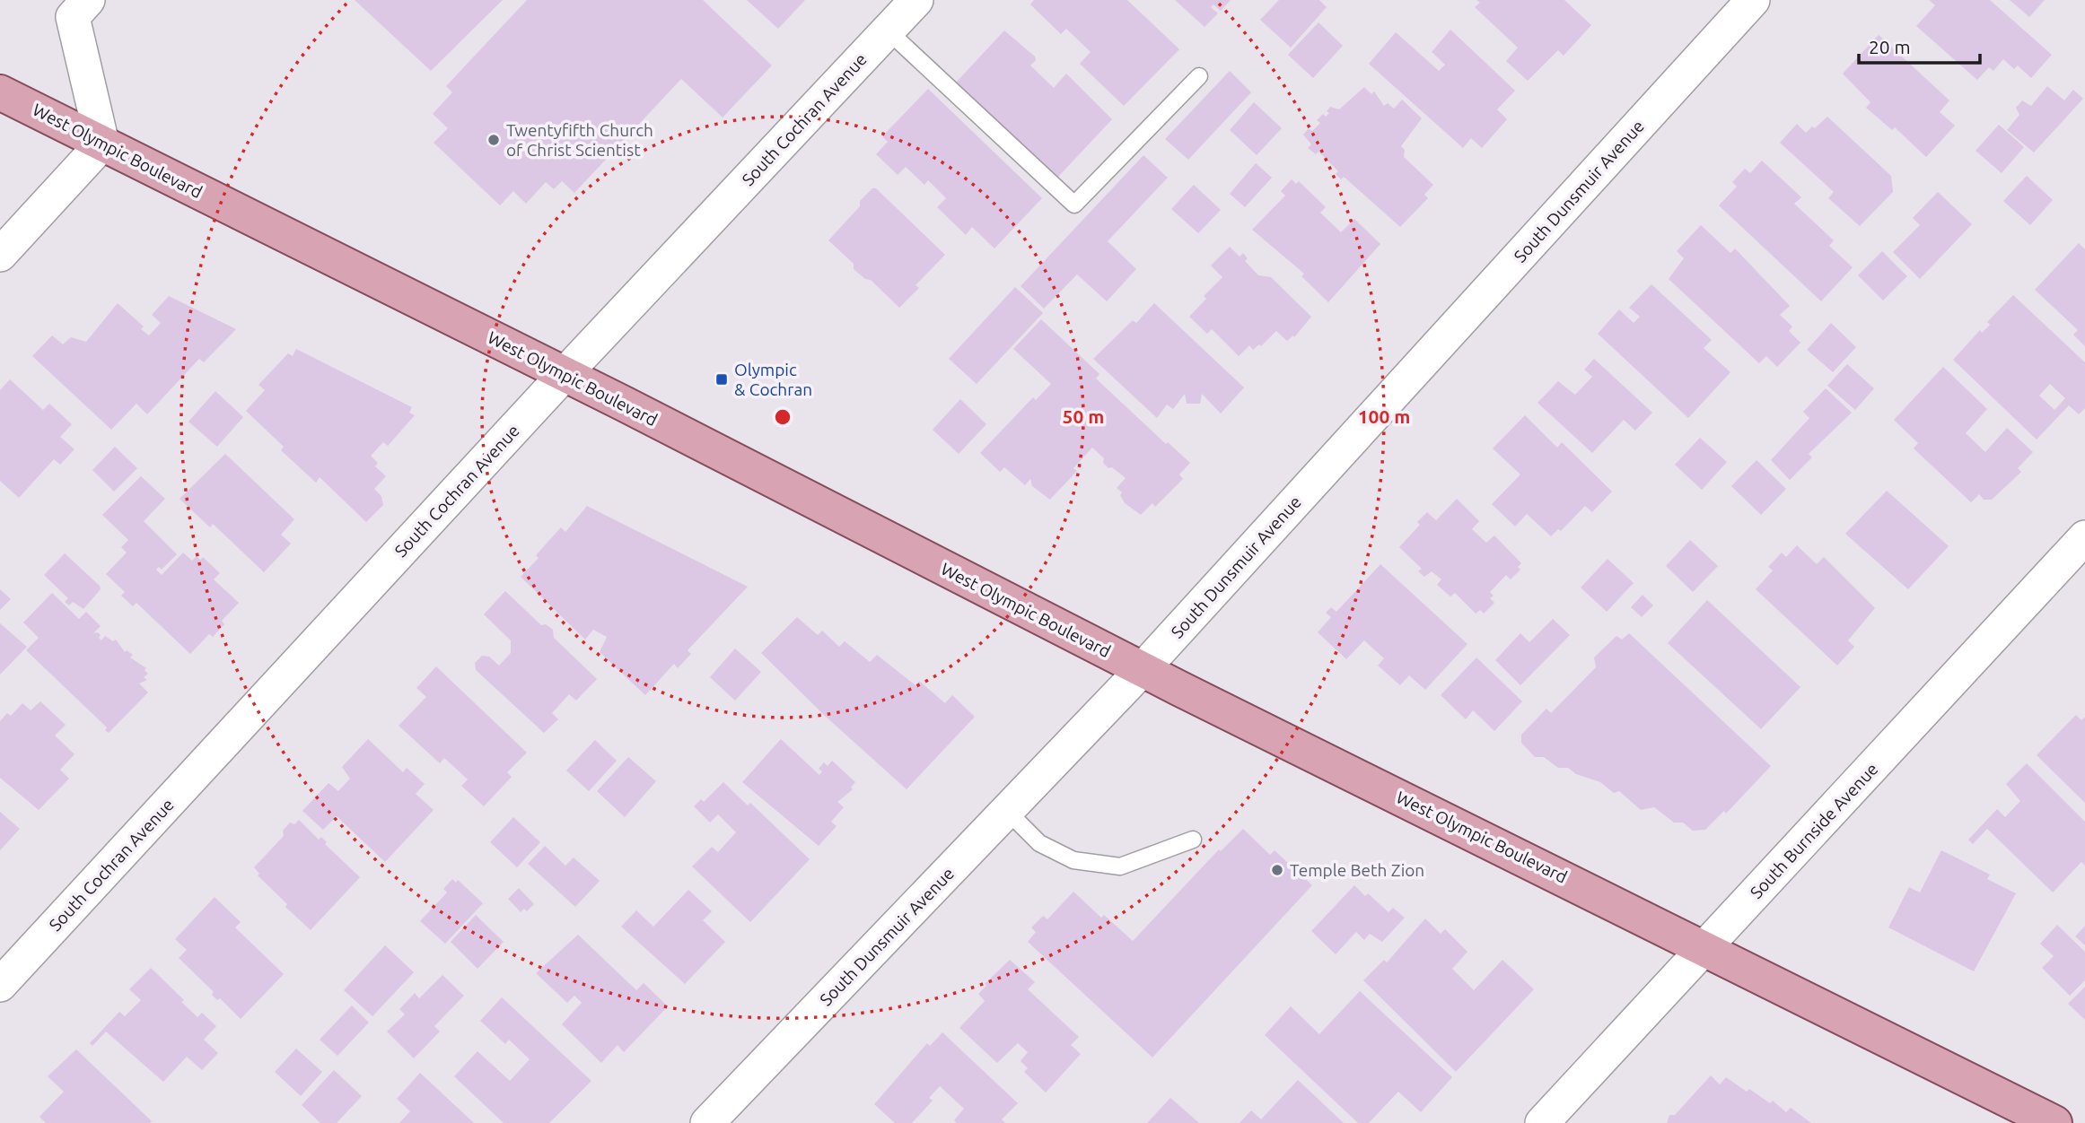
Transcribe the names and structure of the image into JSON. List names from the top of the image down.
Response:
{
  "streets": {
    "main road": ["West Olympic Boulevard"],
    "street": ["South Cochran Avenue", "South Dunsmuir Avenue", "South Burnside Avenue"]
  },
  "crossings": [
    ["South Cochran Avenue", "West Olympic Boulevard"],
    ["West Olympic Boulevard", "South Dunsmuir Avenue"],
    ["West Olympic Boulevard", "South Burnside Avenue"]
  ],
  "places": {
    "other": ["Twentyfifth Church of Christ Scientist", "Temple Beth Zion"],
    "transit": ["Olympic & Cochran"]
  },
  "scale_bar": "20 m",
  "rings": ["50 m", "100 m"]
}
